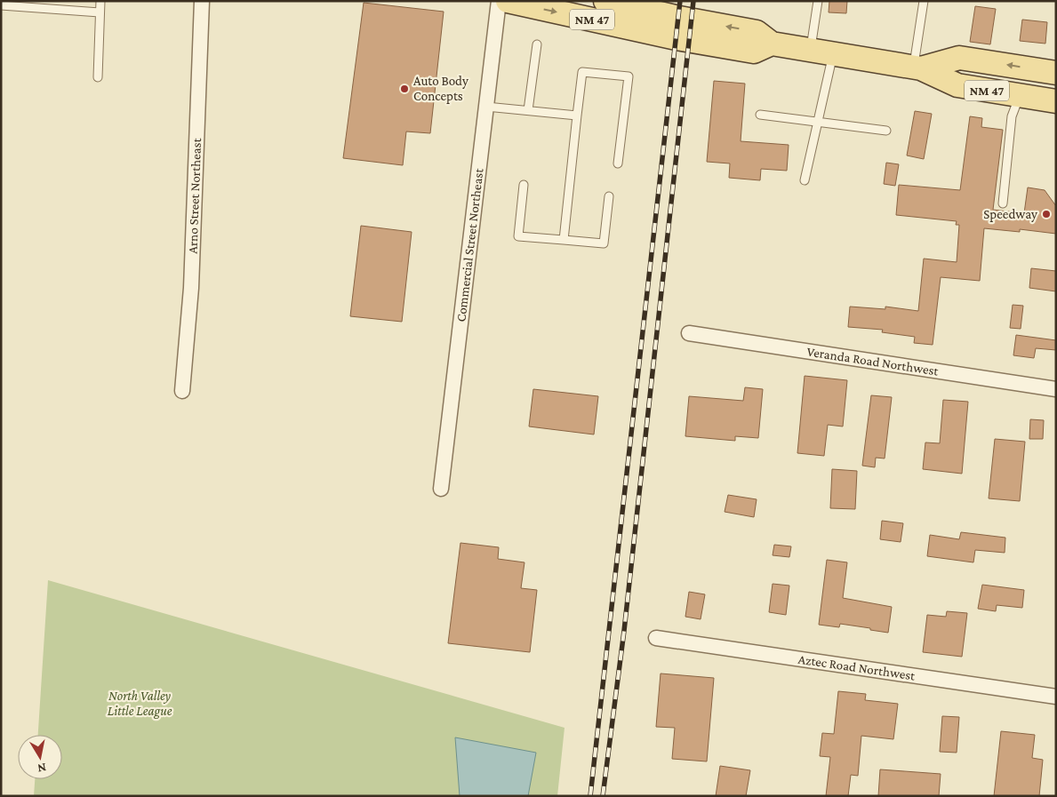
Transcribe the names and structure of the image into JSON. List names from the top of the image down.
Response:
{
  "streets": {
    "main road": ["NM 47"],
    "street": [
      "Arno Street Northeast",
      "Commercial Street Northeast",
      "Veranda Road Northwest",
      "Aztec Road Northwest"
    ]
  },
  "parks": ["North Valley Little League"],
  "places": ["Auto Body Concepts", "Speedway"],
  "north": "bottom"
}
